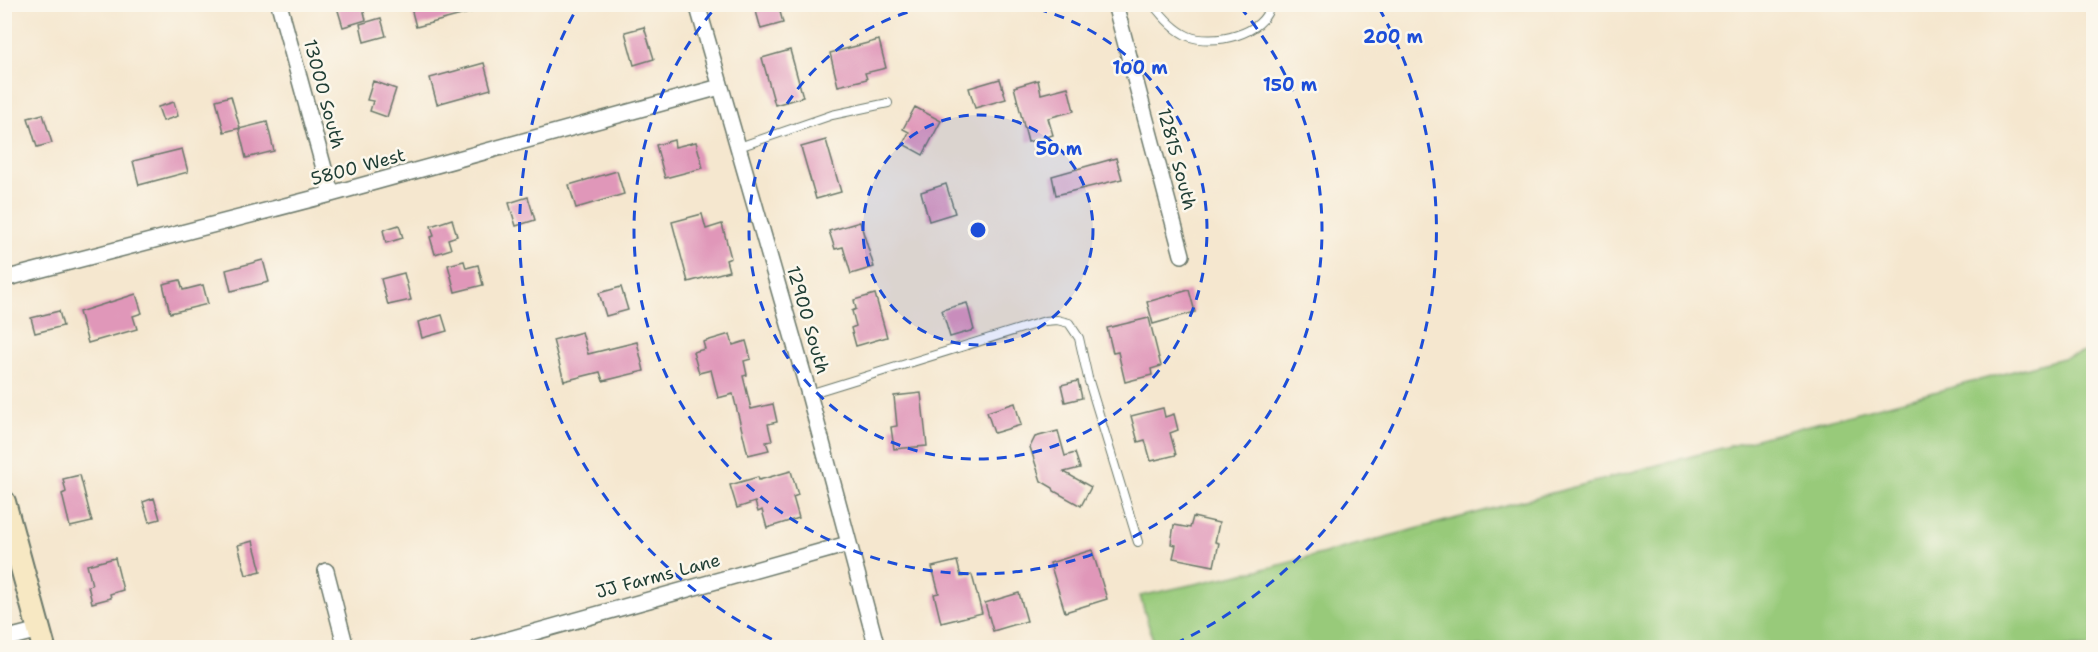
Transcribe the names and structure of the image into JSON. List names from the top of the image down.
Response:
{
  "streets": {
    "street": [
      "13000 South",
      "12815 South",
      "5800 West",
      "12900 South",
      "JJ Farms Lane"
    ]
  },
  "crossings": [
    ["13000 South", "5800 West"],
    ["5800 West", "12900 South"],
    ["12900 South", "JJ Farms Lane"]
  ],
  "rings": [
    "200 m",
    "100 m",
    "150 m",
    "50 m"
  ]
}
